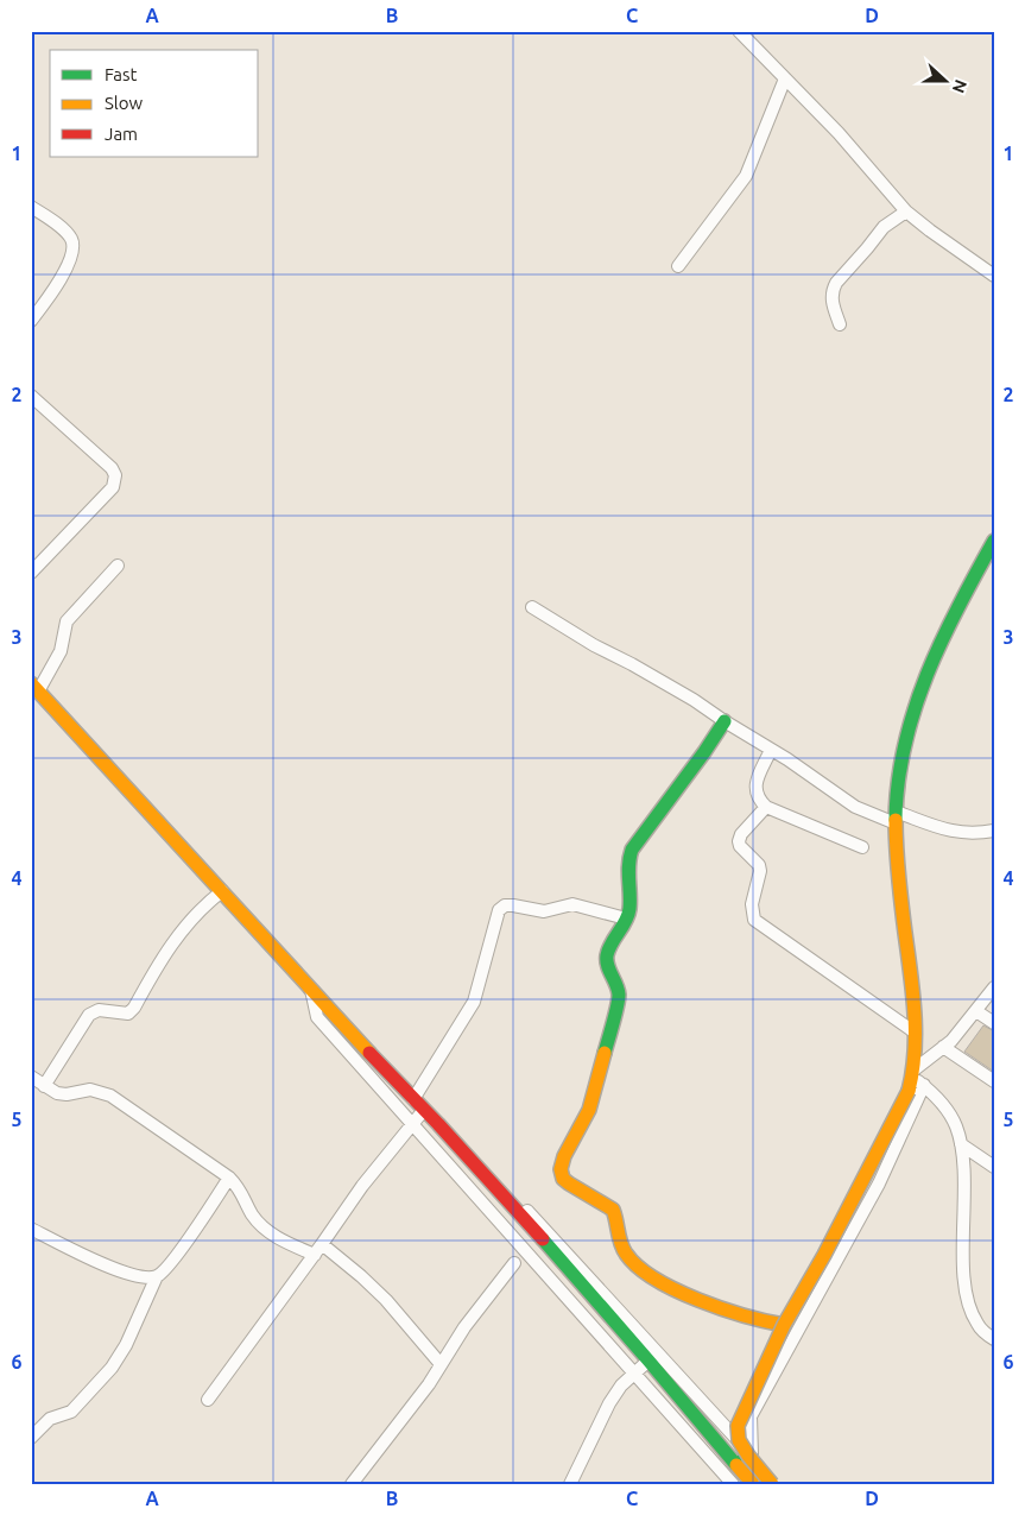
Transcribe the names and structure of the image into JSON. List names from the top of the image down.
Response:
{
  "legend": ["Fast", "Slow", "Jam"],
  "north": "right",
  "grid": {
    "columns": [
      "A",
      "B",
      "C",
      "D"
    ],
    "rows": [
      "1",
      "2",
      "3",
      "4",
      "5",
      "6"
    ]
  }
}
